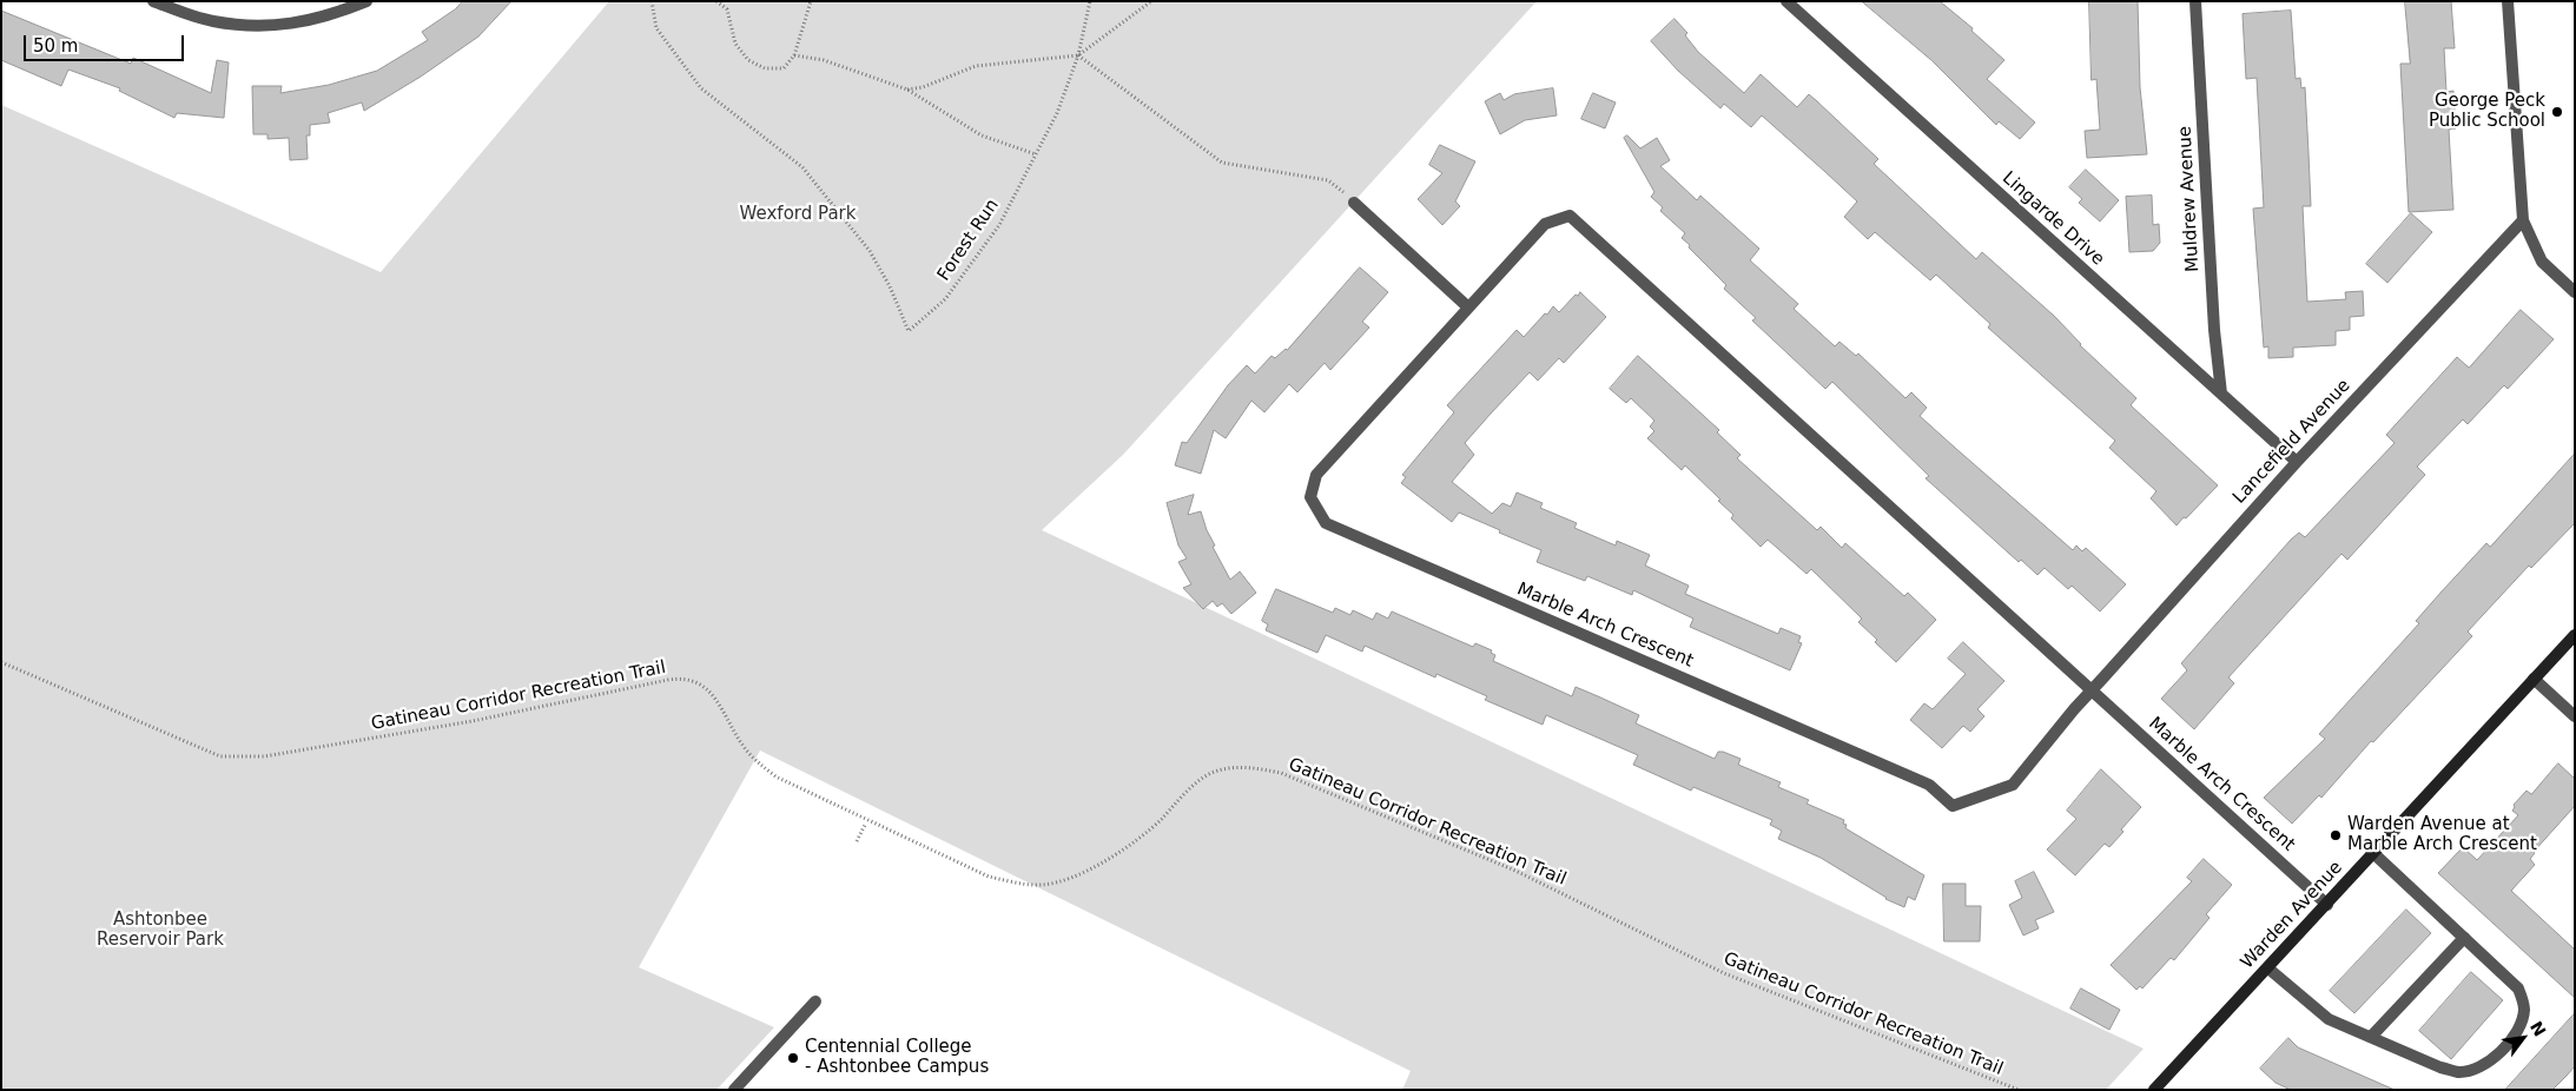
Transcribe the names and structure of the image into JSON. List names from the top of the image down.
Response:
{
  "streets": {
    "main road": ["Warden Avenue"],
    "street": [
      "Muldrew Avenue",
      "Lingarde Drive",
      "Lancefield Avenue",
      "Marble Arch Crescent"
    ],
    "path": ["Forest Run", "Gatineau Corridor Recreation Trail"]
  },
  "crossings": [
    ["Muldrew Avenue", "Lingarde Drive"],
    ["Lingarde Drive", "Lancefield Avenue"],
    ["Lancefield Avenue", "Marble Arch Crescent"],
    ["Marble Arch Crescent", "Warden Avenue"]
  ],
  "parks": ["Wexford Park", "Ashtonbee Reservoir Park"],
  "places": ["George Peck Public School", "Warden Avenue at Marble Arch Crescent", "Centennial College - Ashtonbee Campus"],
  "scale_bar": "50 m",
  "north": "top right"
}
